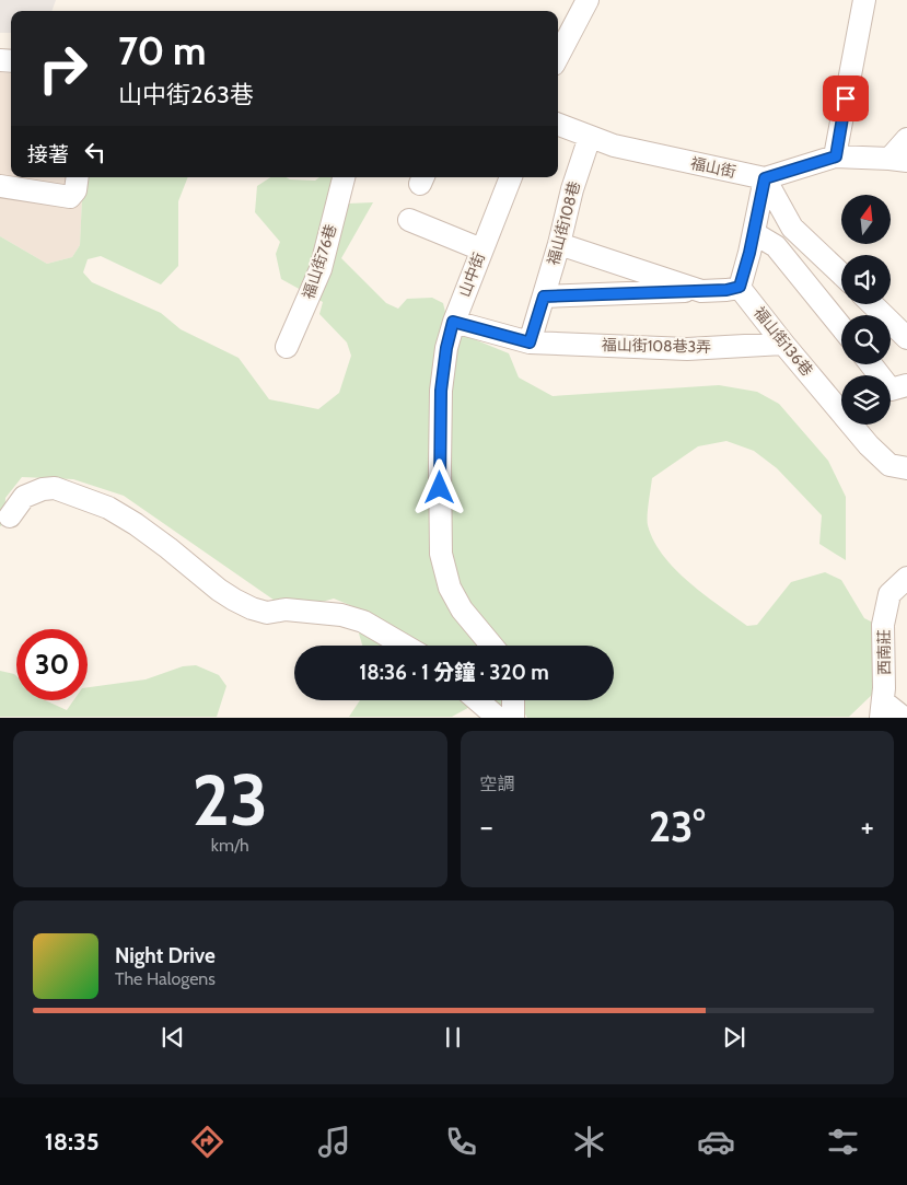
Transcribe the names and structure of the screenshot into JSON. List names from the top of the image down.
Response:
{
  "streets": {
    "street": [
      "福山街",
      "福山街108巷",
      "福山街76巷",
      "山中街",
      "福山街136巷",
      "福山街108巷3弄",
      "西南莊"
    ]
  },
  "crossings": [
    ["福山街", "福山街108巷"],
    ["福山街108巷", "福山街108巷3弄"],
    ["山中街", "福山街108巷3弄"],
    ["福山街136巷", "福山街108巷3弄"]
  ],
  "north": "top",
  "page": {
    "turn": ["70 m", "山中街263巷"],
    "then": "接著",
    "limit": "30",
    "trip": "18:36 · 1 分鐘 · 320 m",
    "tile": [
      ["23", "km/h"],
      "空調"
    ],
    "heat": ["−", "23°", "+"],
    "song": ["Night Drive", "The Halogens"],
    "tabs": "18:35"
  }
}
